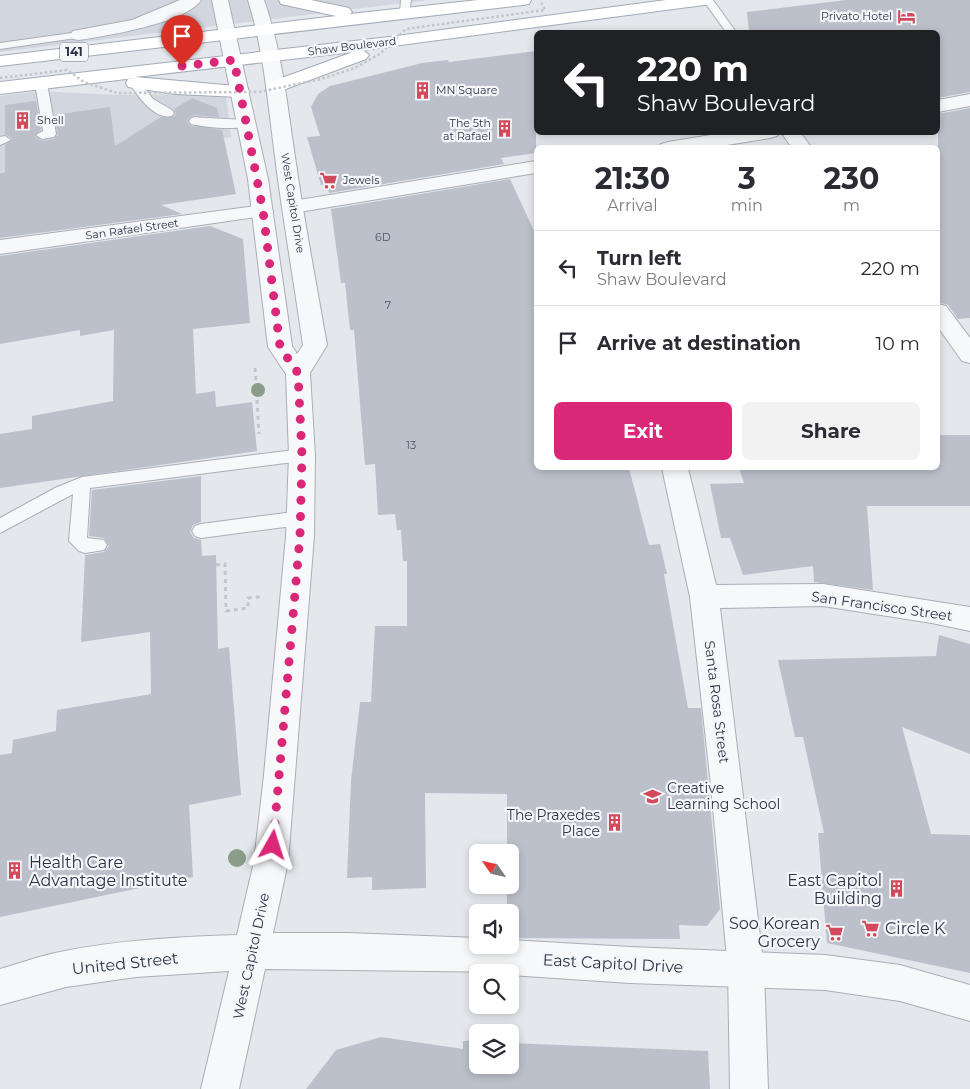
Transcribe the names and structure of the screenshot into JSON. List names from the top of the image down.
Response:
{
  "streets": {
    "main road": ["Shaw Boulevard", "141"],
    "street": [
      "West Capitol Drive",
      "San Rafael Street",
      "San Francisco Street",
      "Santa Rosa Street",
      "United Street",
      "East Capitol Drive"
    ]
  },
  "crossings": [
    ["Shaw Boulevard", "West Capitol Drive"],
    ["West Capitol Drive", "United Street"],
    ["West Capitol Drive", "East Capitol Drive"],
    ["San Francisco Street", "Santa Rosa Street"],
    ["Santa Rosa Street", "East Capitol Drive"],
    ["United Street", "East Capitol Drive"]
  ],
  "places": {
    "hotel": ["Privato Hotel"],
    "building": [
      "MN Square",
      "Shell",
      "The 5th at Rafael",
      "The Praxedes Place",
      "Health Care Advantage Institute",
      "East Capitol Building"
    ],
    "supermarket": ["Jewels", "Circle K", "Soo Korean Grocery"],
    "school or university": ["Creative Learning School"]
  },
  "house_numbers": ["6D", "7", "13"],
  "north": "top left",
  "page": {
    "turn": ["220 m", "Shaw Boulevard"],
    "eta": [
      "21:30",
      "Arrival",
      "3",
      "min",
      "230",
      "m"
    ],
    "list": [
      {
        "name": "Turn left",
        "note": "Shaw Boulevard",
        "value": "220 m"
      },
      {
        "name": "Arrive at destination",
        "value": "10 m"
      }
    ],
    "buttons": ["Exit", "Share"]
  }
}
